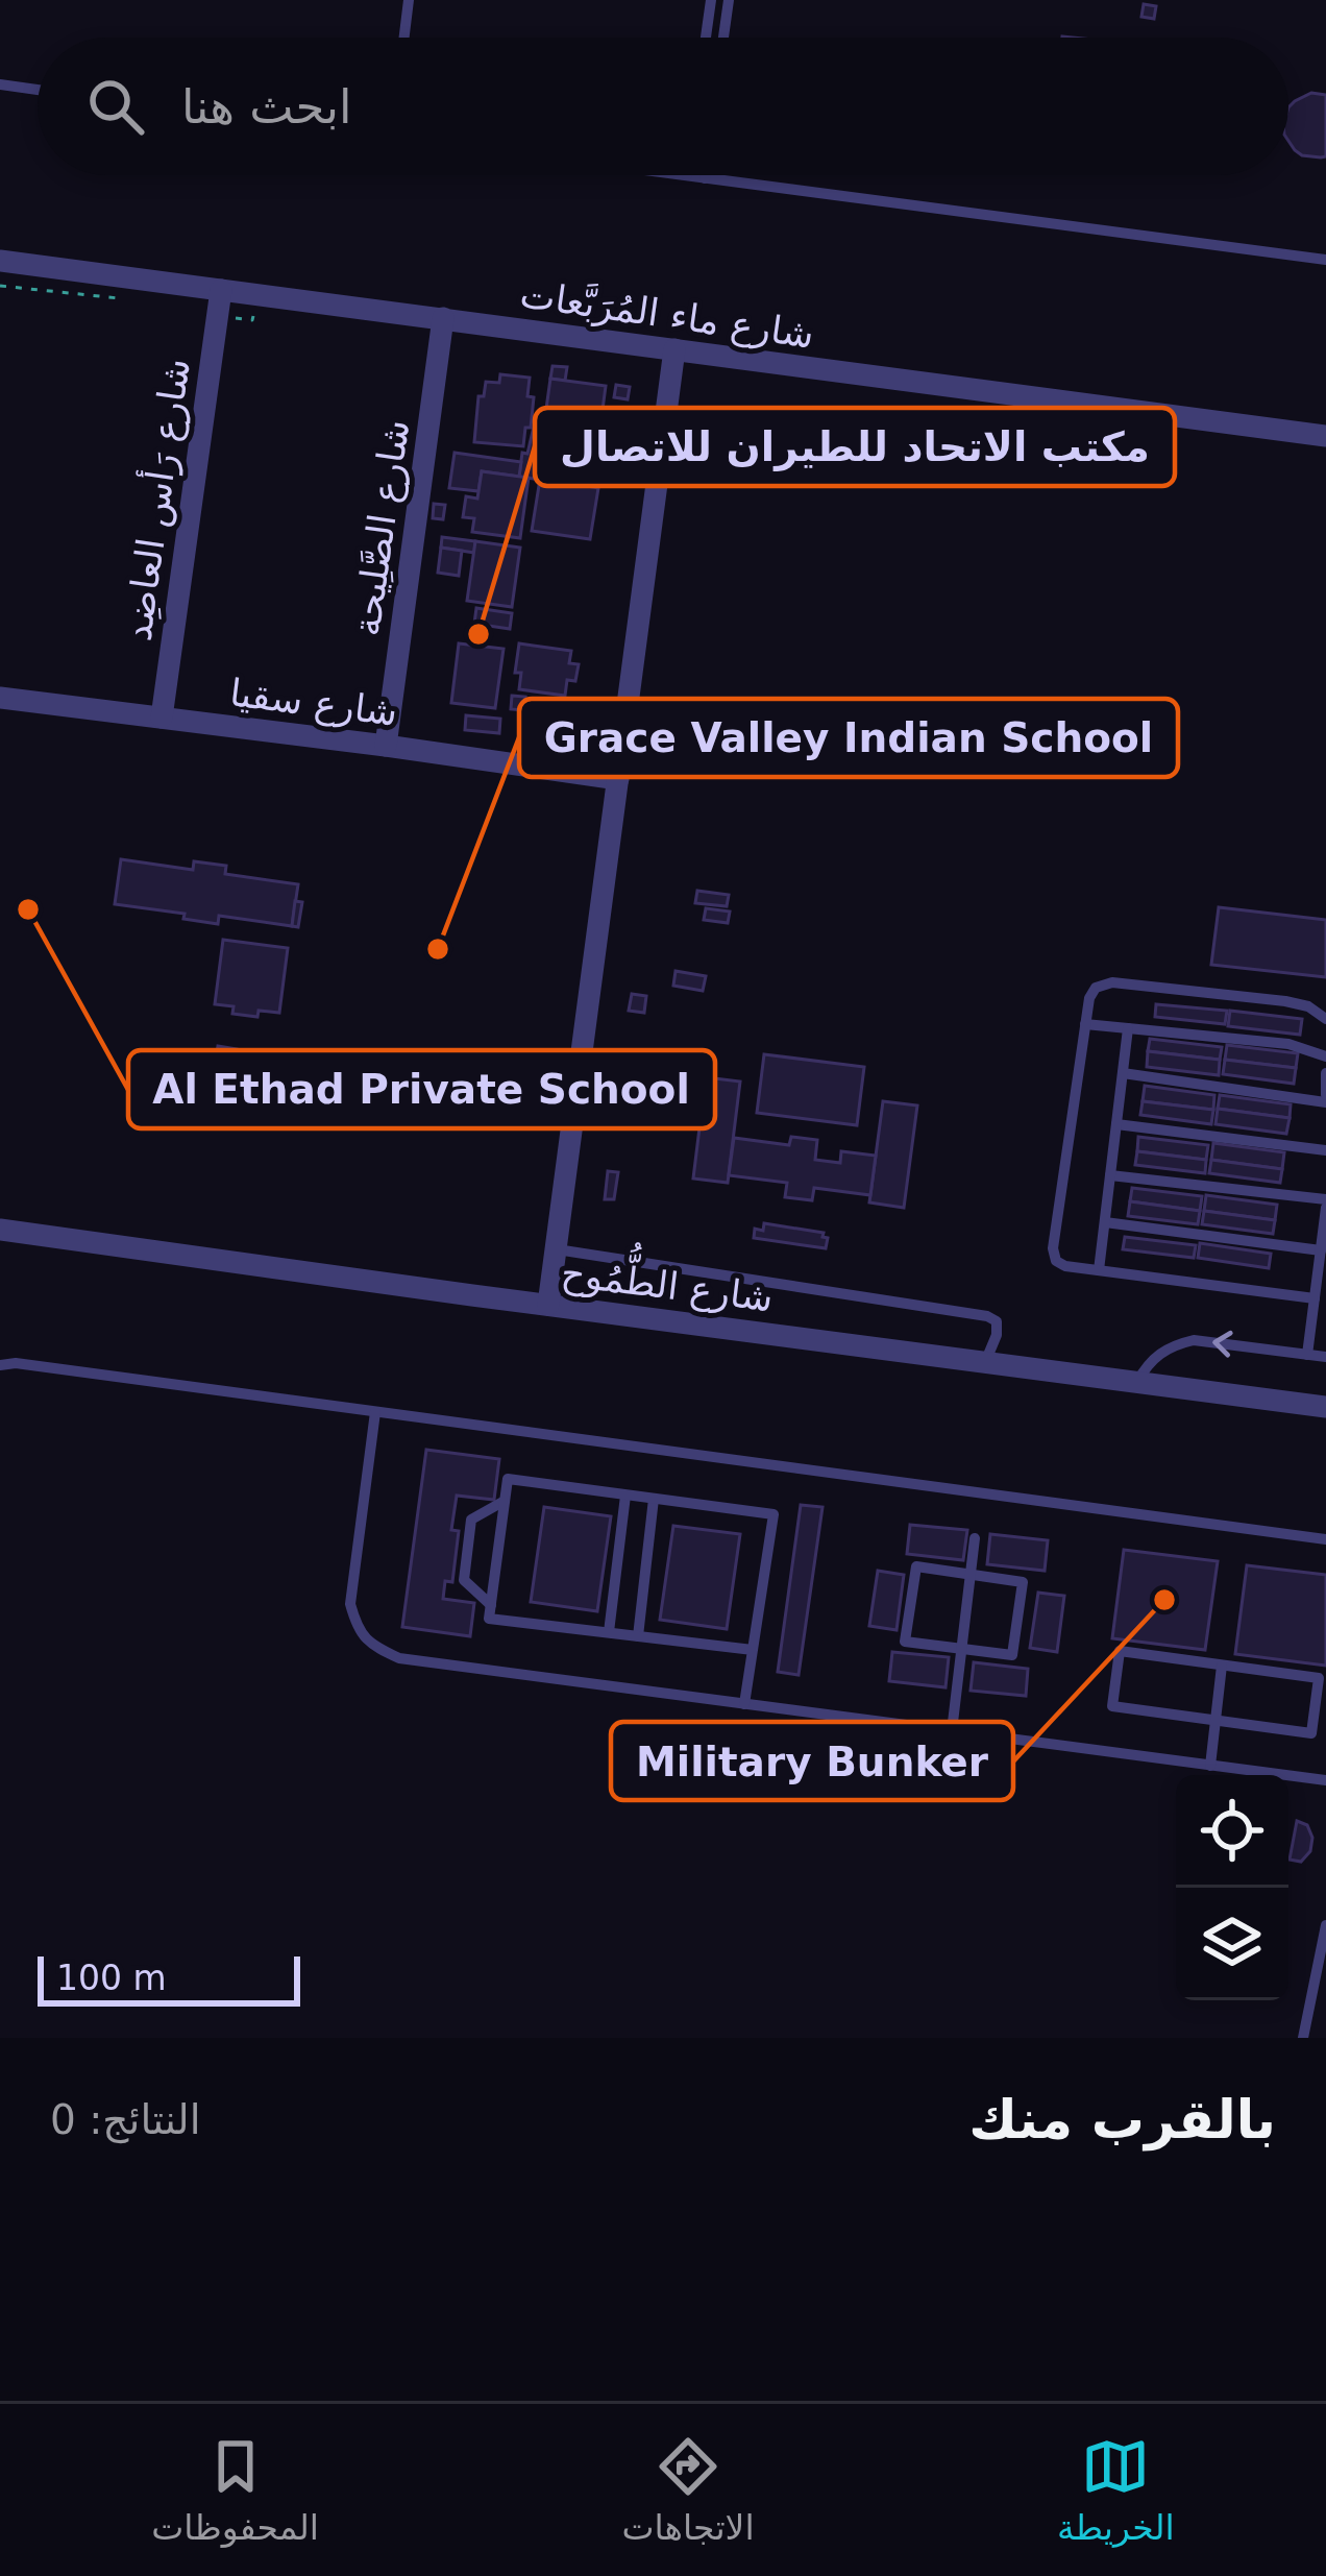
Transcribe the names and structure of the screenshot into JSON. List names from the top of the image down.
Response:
{
  "streets": {
    "street": [
      "شارع ماء المُرَبَّعات",
      "شارع رَأس العاضِد",
      "شارع الصَّلِيحة",
      "شارع سقيا",
      "شارع الطُّمُوح"
    ]
  },
  "crossings": [
    ["شارع ماء المُرَبَّعات", "شارع رَأس العاضِد"],
    ["شارع ماء المُرَبَّعات", "شارع الصَّلِيحة"],
    ["شارع رَأس العاضِد", "شارع سقيا"],
    ["شارع الصَّلِيحة", "شارع سقيا"]
  ],
  "places": [
    "مكتب الاتحاد للطيران للاتصال",
    "Al Ethad Private School",
    "Grace Valley Indian School",
    "Military Bunker"
  ],
  "scale_bar": "100 m",
  "page": {
    "search": "ابحث هنا",
    "scale": "100 m",
    "heading": ["بالقرب منك", "النتائج: 0"],
    "nav": ["الخريطة", "الاتجاهات", "المحفوظات"]
  }
}
